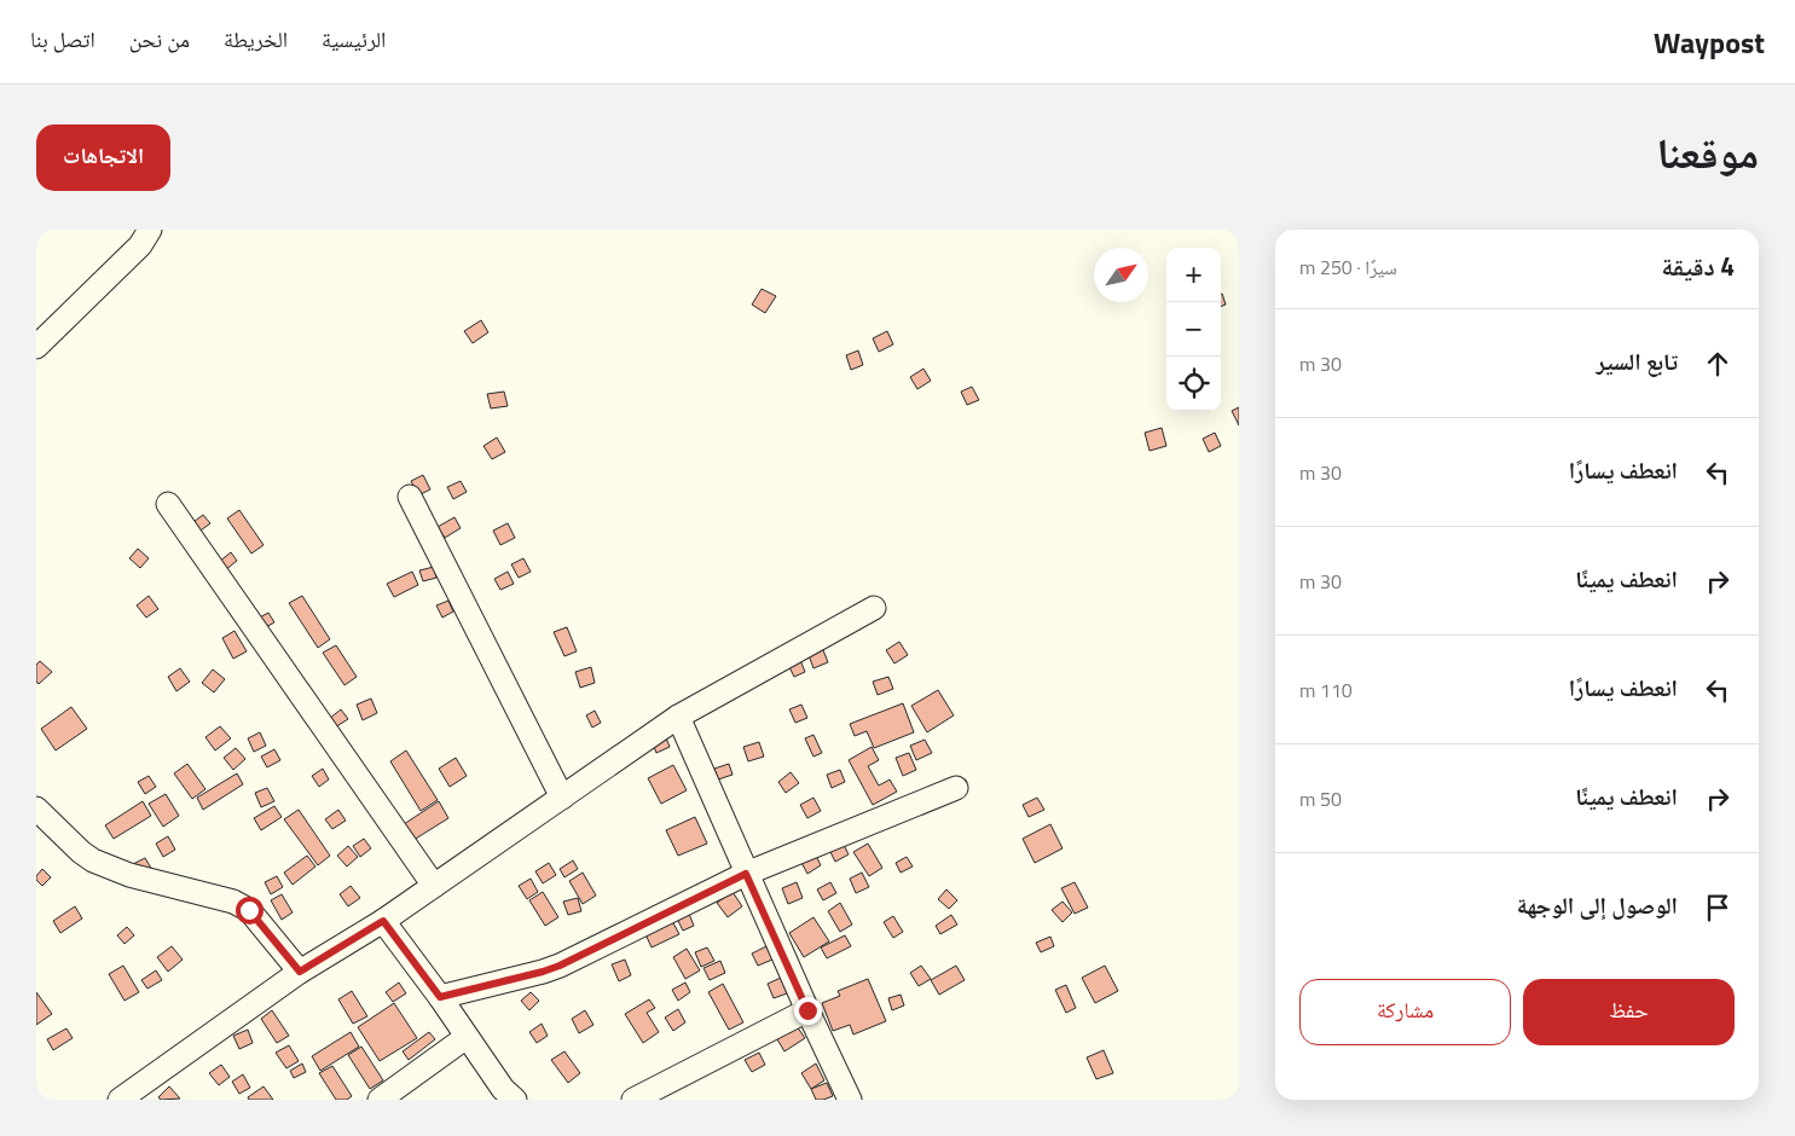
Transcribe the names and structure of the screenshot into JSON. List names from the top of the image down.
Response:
{
  "north": "top right",
  "page": {
    "header": "Waypost",
    "nav": [
      "الرئيسية",
      "الخريطة",
      "من نحن",
      "اتصل بنا"
    ],
    "title": "موقعنا",
    "buttons": [
      "الاتجاهات",
      ["حفظ", "مشاركة"]
    ],
    "heading": ["4 دقيقة", "سيرًا · 250 m"],
    "map_buttons": ["+", "−"],
    "list": [
      ["تابع السير", "30 m"],
      ["انعطف يسارًا", "30 m"],
      ["انعطف يمينًا", "30 m"],
      ["انعطف يسارًا", "110 m"],
      ["انعطف يمينًا", "50 m"],
      "الوصول إلى الوجهة"
    ]
  }
}
